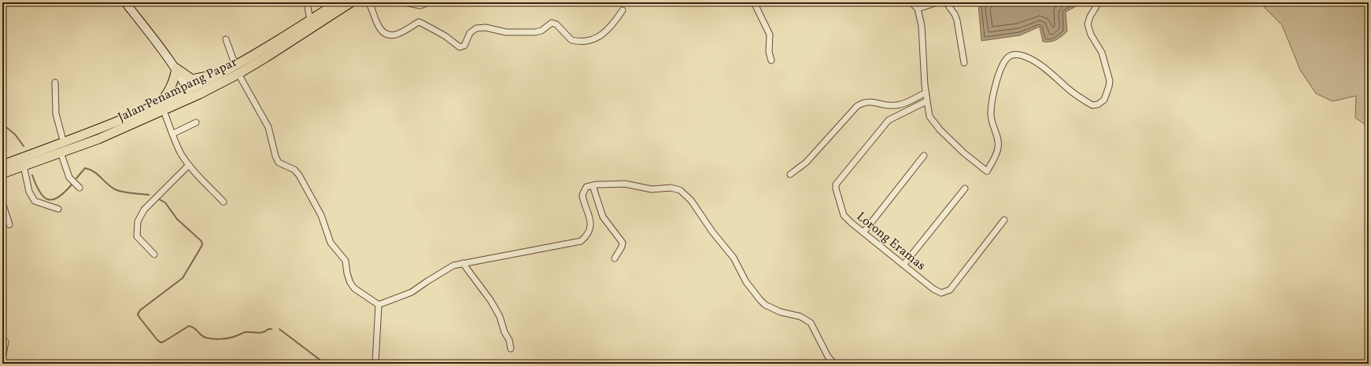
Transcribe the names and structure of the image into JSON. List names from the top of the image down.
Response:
{
  "streets": {
    "main road": ["Jalan Penampang Papar"],
    "street": ["Lorong Eramas"]
  }
}
